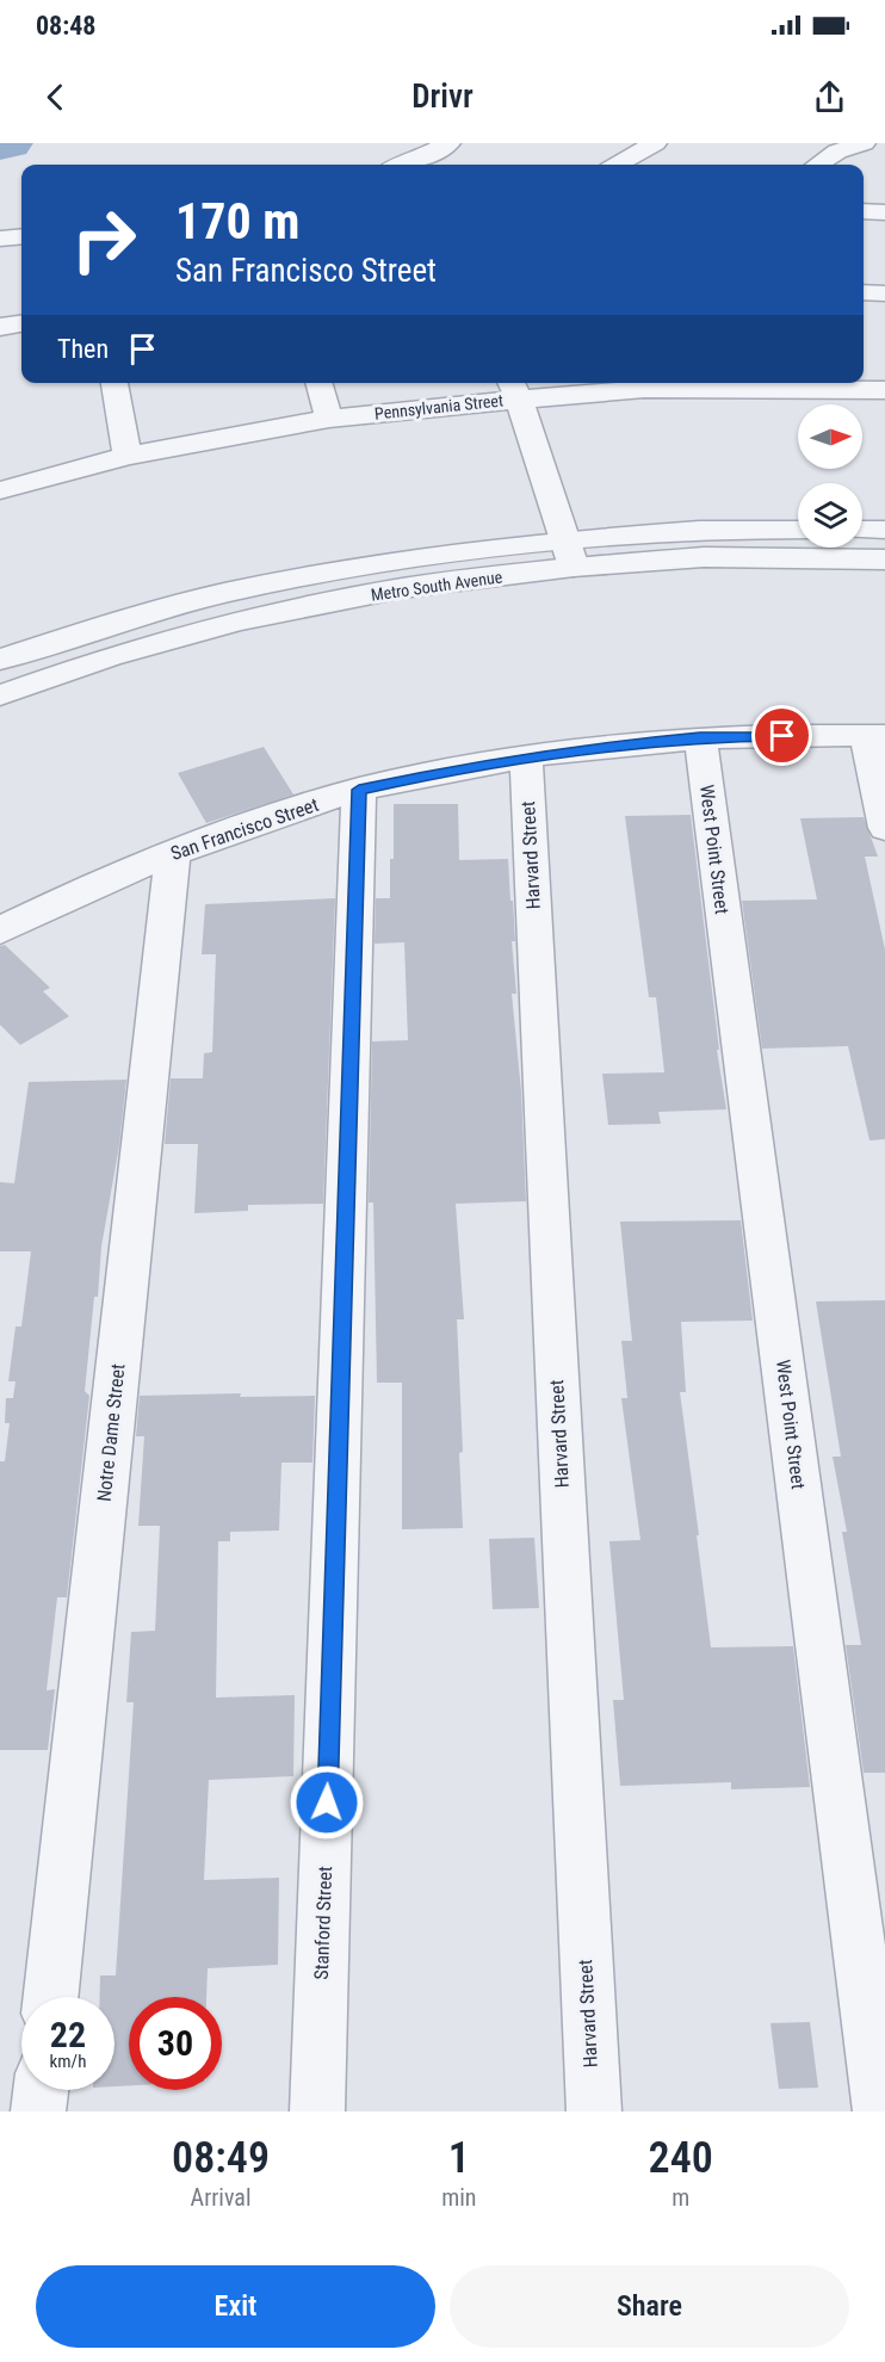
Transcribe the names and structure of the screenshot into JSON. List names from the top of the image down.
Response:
{
  "streets": {
    "street": [
      "Pennsylvania Street",
      "Metro South Avenue",
      "San Francisco Street",
      "West Point Street",
      "Harvard Street",
      "Notre Dame Street",
      "Stanford Street"
    ]
  },
  "crossings": [
    ["San Francisco Street", "West Point Street"],
    ["San Francisco Street", "Harvard Street"],
    ["San Francisco Street", "Notre Dame Street"],
    ["San Francisco Street", "Stanford Street"]
  ],
  "north": "right",
  "page": {
    "status": "08:48",
    "header": "Drivr",
    "turn": ["170 m", "San Francisco Street"],
    "then": "Then",
    "speed": "22 km/h",
    "limit": "30",
    "eta": [
      "08:49",
      "Arrival",
      "1",
      "min",
      "240",
      "m"
    ],
    "buttons": ["Exit", "Share"]
  }
}
